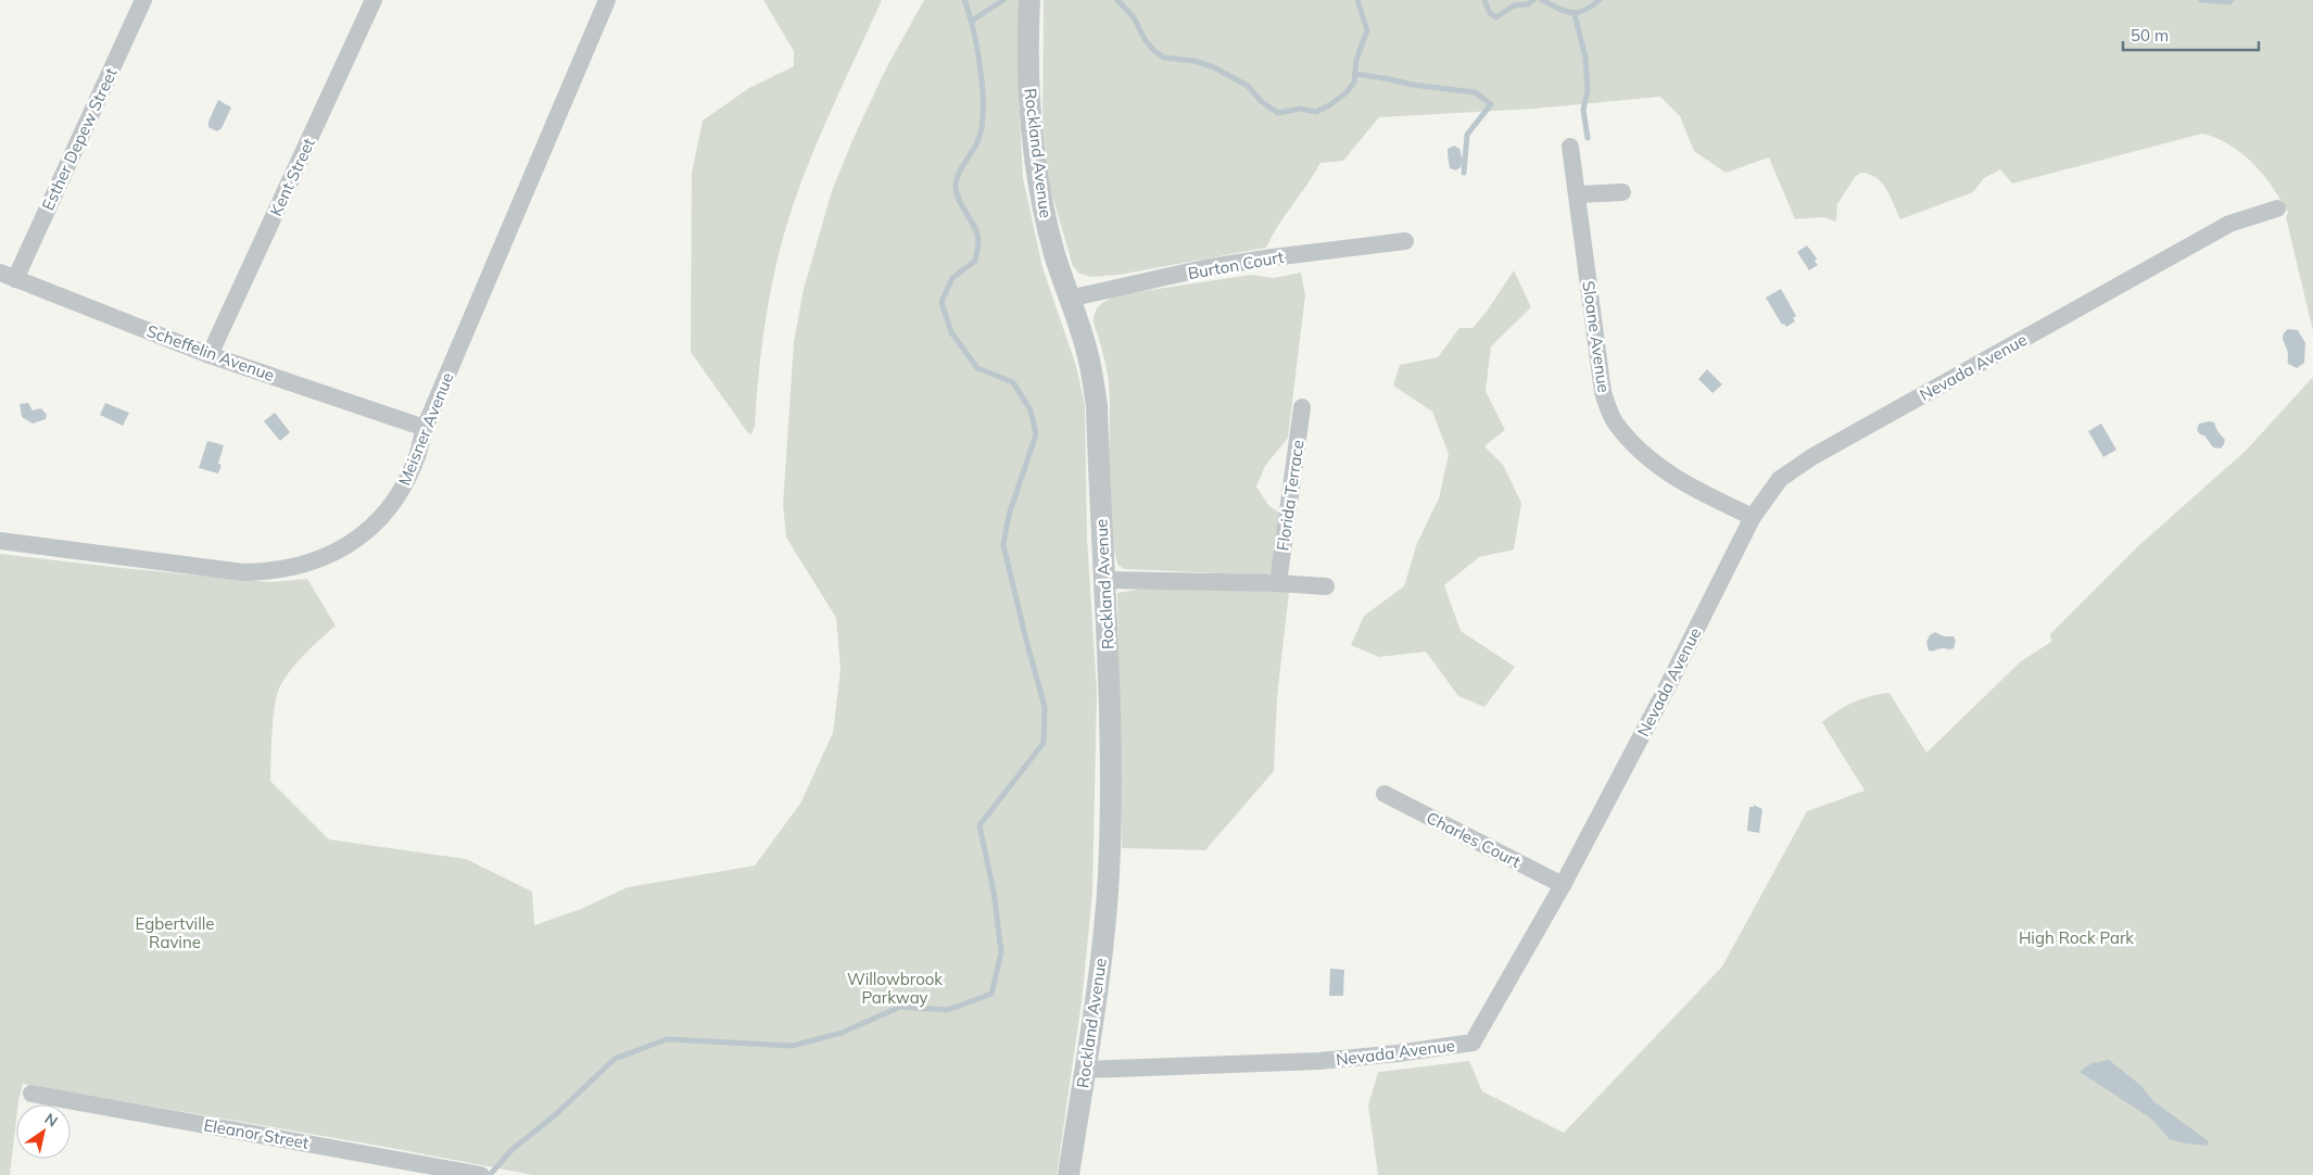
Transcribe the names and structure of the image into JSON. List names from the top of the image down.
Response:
{
  "streets": {
    "street": [
      "Esther Depew Street",
      "Rockland Avenue",
      "Kent Street",
      "Burton Court",
      "Sloane Avenue",
      "Scheffelin Avenue",
      "Nevada Avenue",
      "Meisner Avenue",
      "Florida Terrace",
      "Charles Court",
      "Eleanor Street"
    ]
  },
  "crossings": [
    ["Esther Depew Street", "Scheffelin Avenue"],
    ["Rockland Avenue", "Burton Court"],
    ["Rockland Avenue", "Nevada Avenue"],
    ["Kent Street", "Scheffelin Avenue"],
    ["Sloane Avenue", "Nevada Avenue"],
    ["Scheffelin Avenue", "Meisner Avenue"],
    ["Nevada Avenue", "Charles Court"]
  ],
  "parks": ["Egbertville Ravine", "High Rock Park", "Willowbrook Parkway"],
  "scale_bar": "50 m",
  "north": "top right"
}
